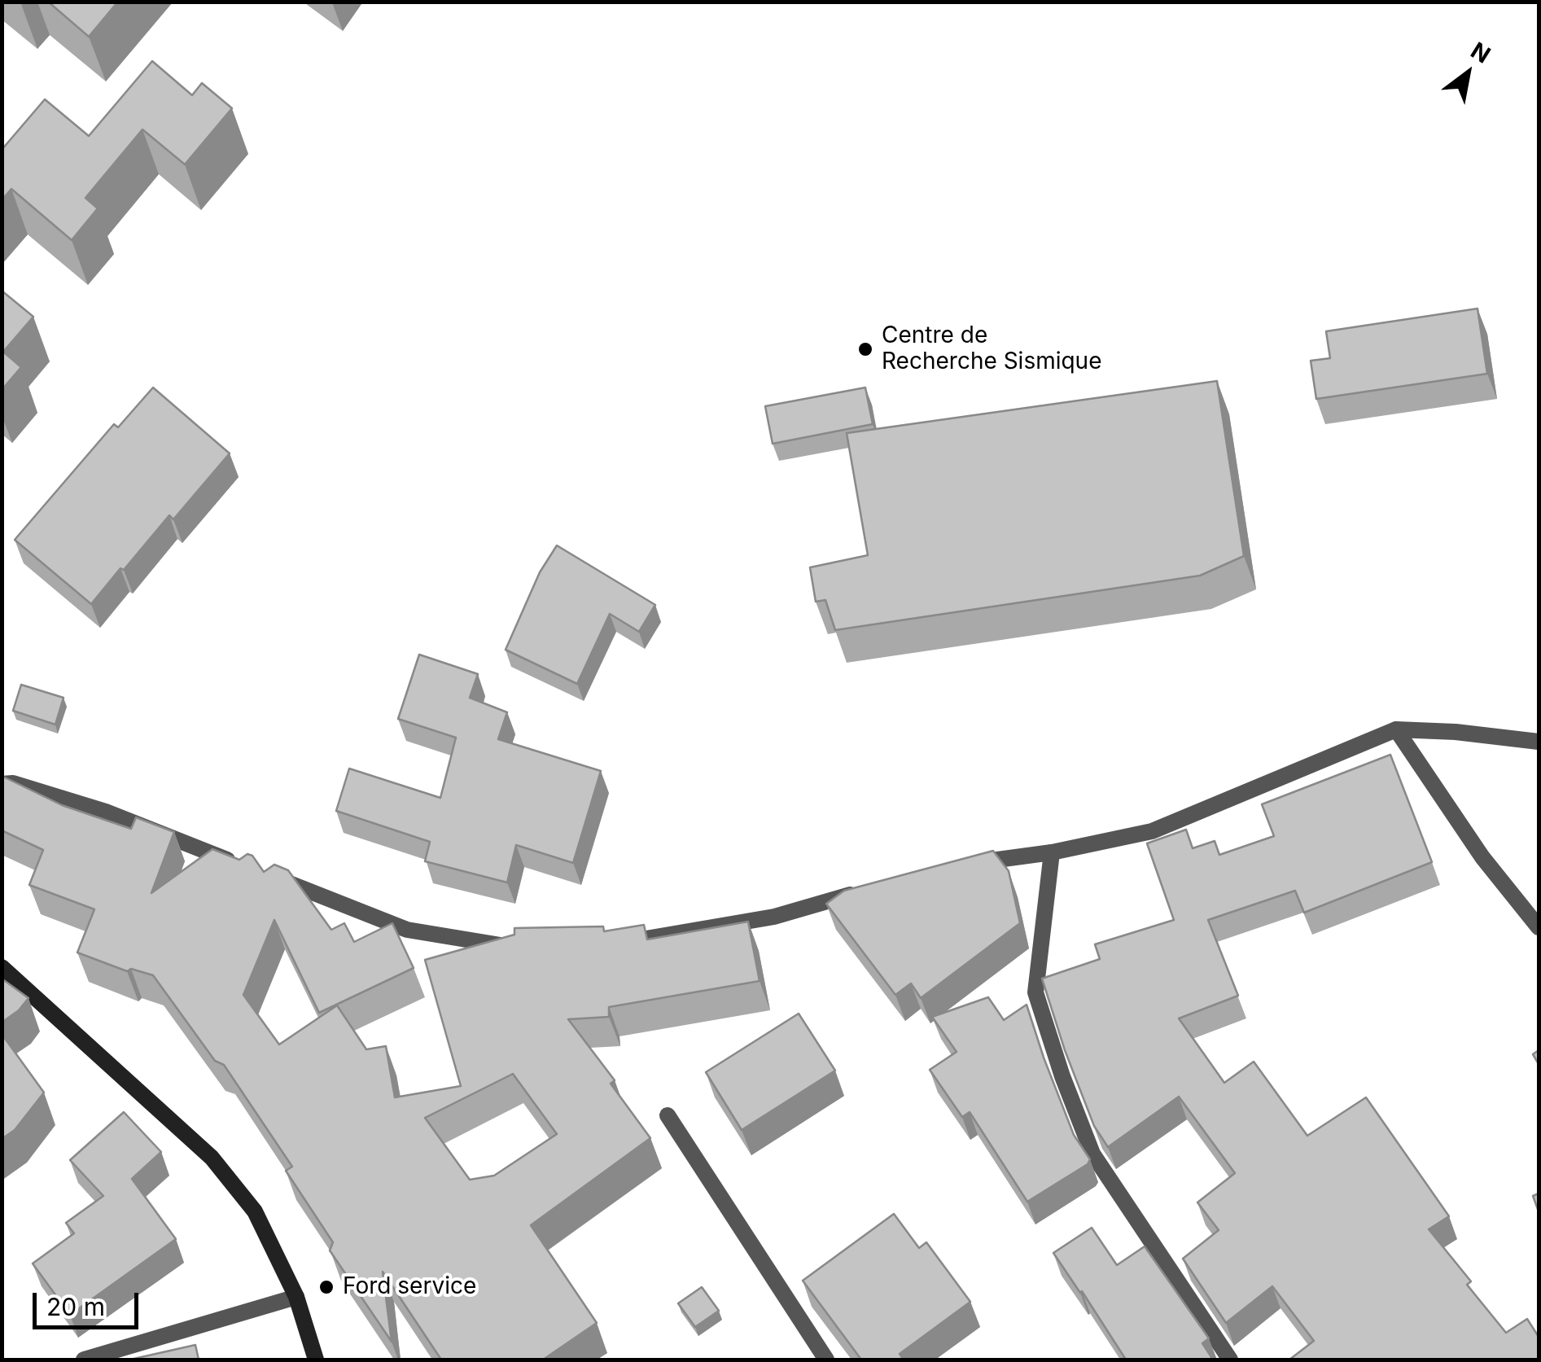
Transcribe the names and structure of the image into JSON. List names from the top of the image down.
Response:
{
  "places": ["Centre de Recherche Sismique", "Ford service"],
  "scale_bar": "20 m",
  "north": "top right"
}
